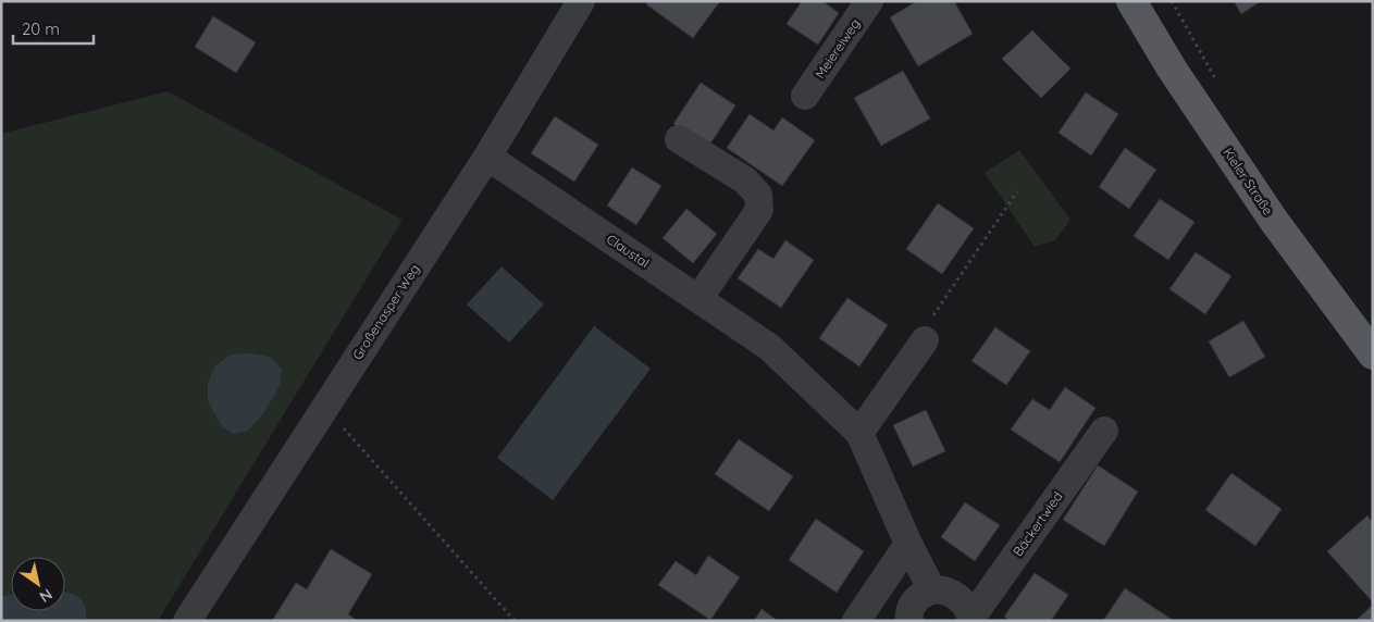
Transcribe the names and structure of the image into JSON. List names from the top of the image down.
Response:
{
  "streets": {
    "main road": ["Kieler Straße"],
    "street": [
      "Meiereiweg",
      "Claustal",
      "Großenasper Weg",
      "Bäckertwied"
    ]
  },
  "crossings": [
    ["Claustal", "Großenasper Weg"]
  ],
  "scale_bar": "20 m",
  "north": "bottom right"
}
